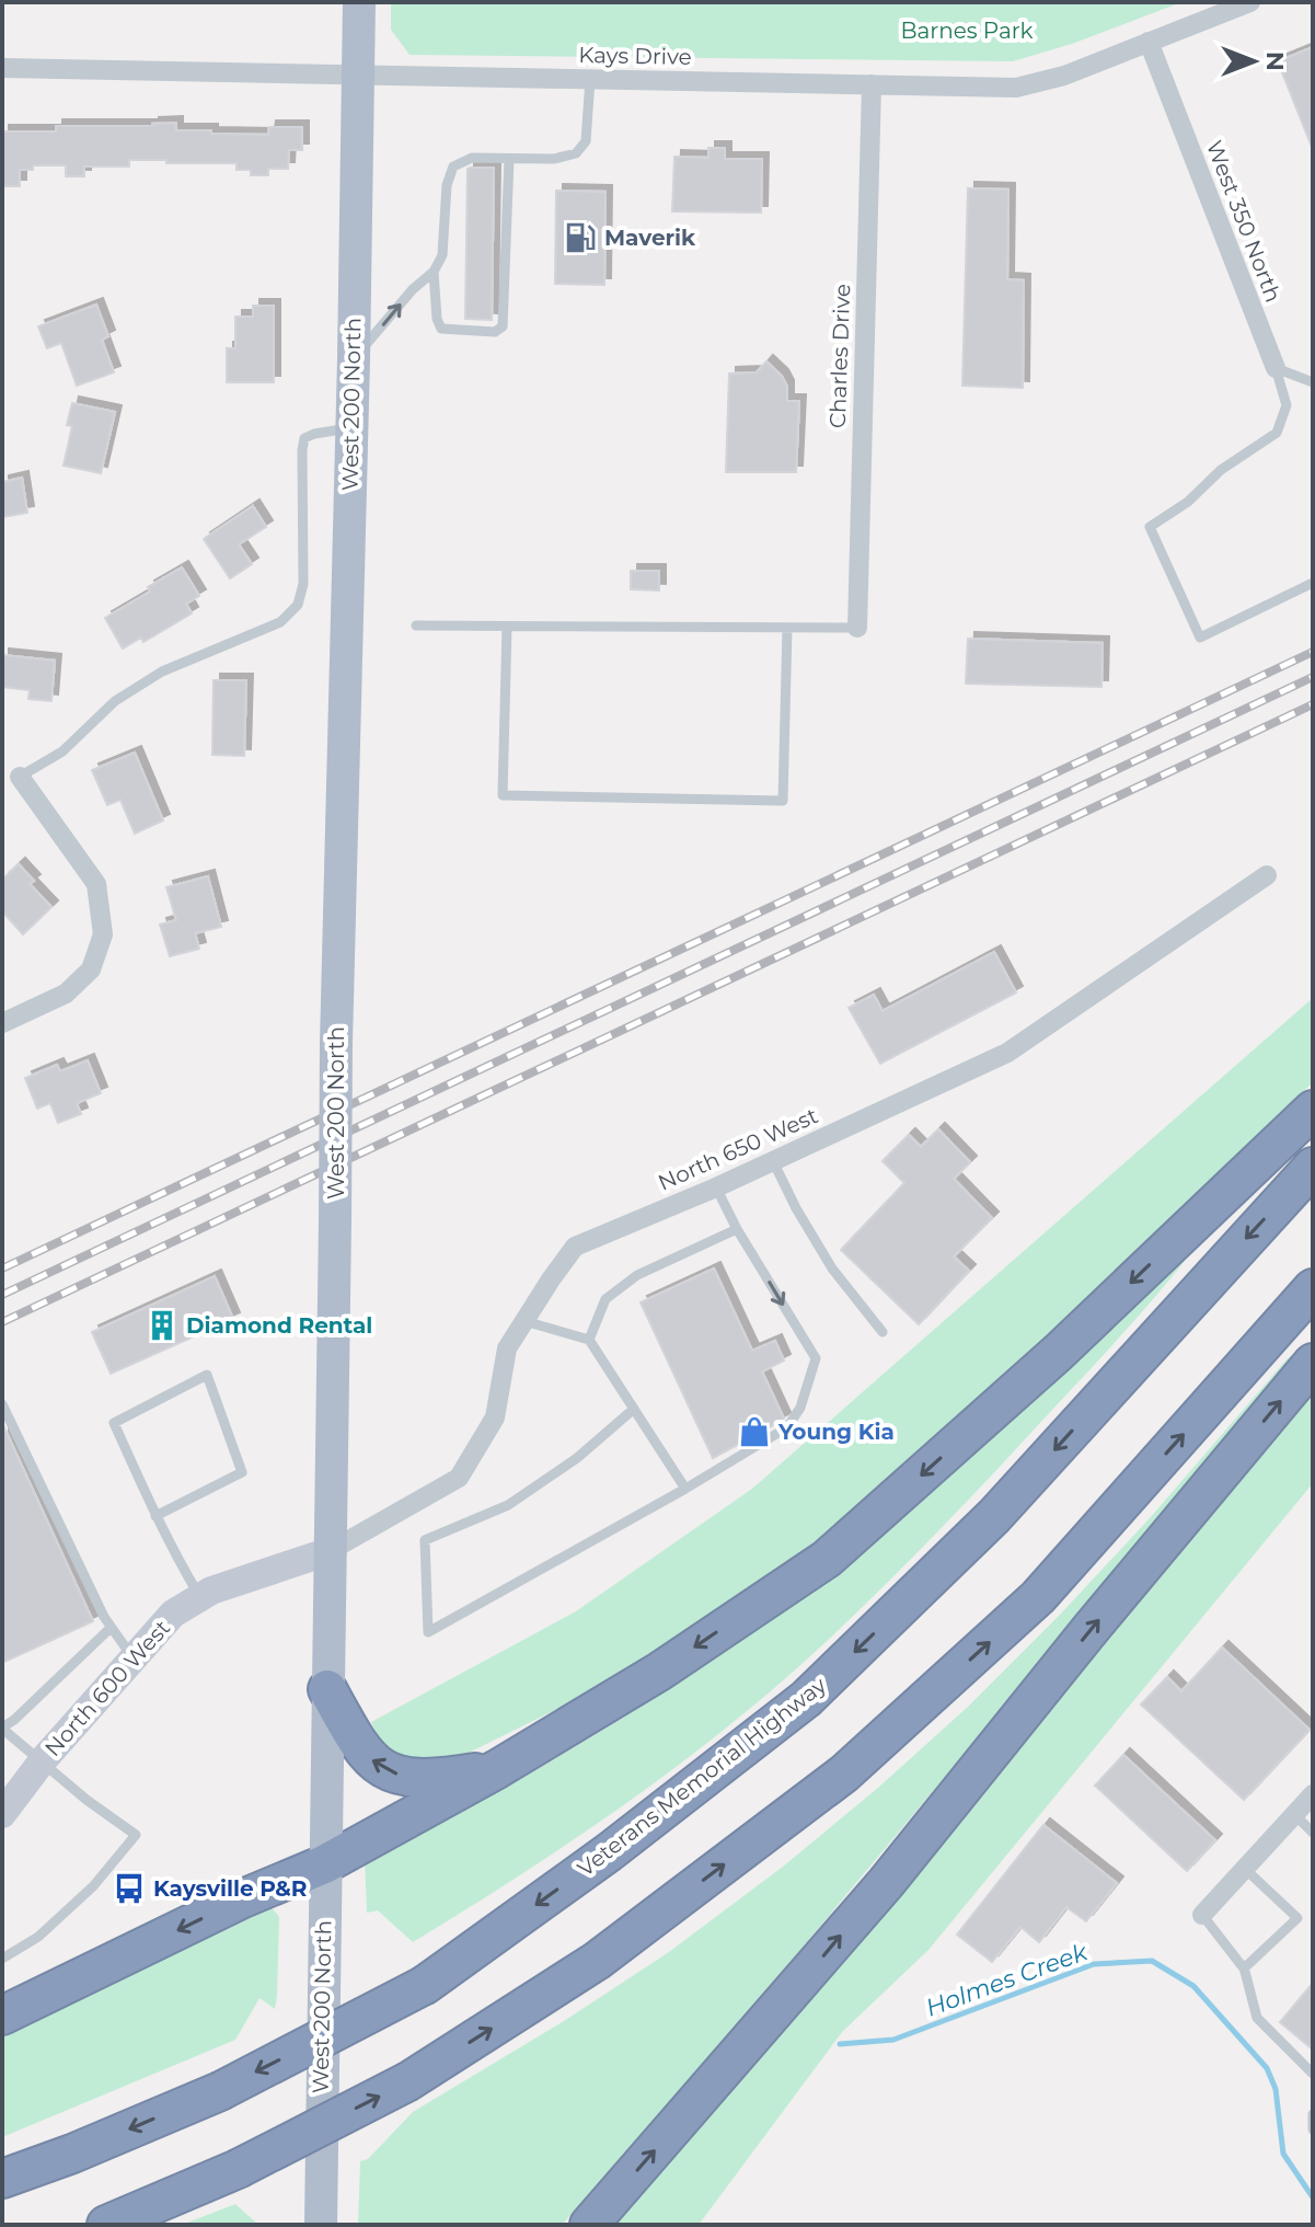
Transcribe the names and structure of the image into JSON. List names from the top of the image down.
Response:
{
  "streets": {
    "highway": ["Veterans Memorial Highway"],
    "main road": ["West 200 North"],
    "street": [
      "Kays Drive",
      "West 350 North",
      "Charles Drive",
      "North 650 West",
      "North 600 West"
    ]
  },
  "crossings": [
    ["Kays Drive", "West 350 North"],
    ["Kays Drive", "Charles Drive"],
    ["Kays Drive", "West 200 North"],
    ["West 200 North", "North 650 West"],
    ["West 200 North", "North 600 West"],
    ["North 650 West", "North 600 West"]
  ],
  "water": ["Holmes Creek"],
  "parks": ["Barnes Park"],
  "places": {
    "fuel station": ["Maverik"],
    "building": ["Diamond Rental"],
    "shop": ["Young Kia"],
    "bus stop": ["Kaysville P&R"]
  },
  "north": "right"
}
